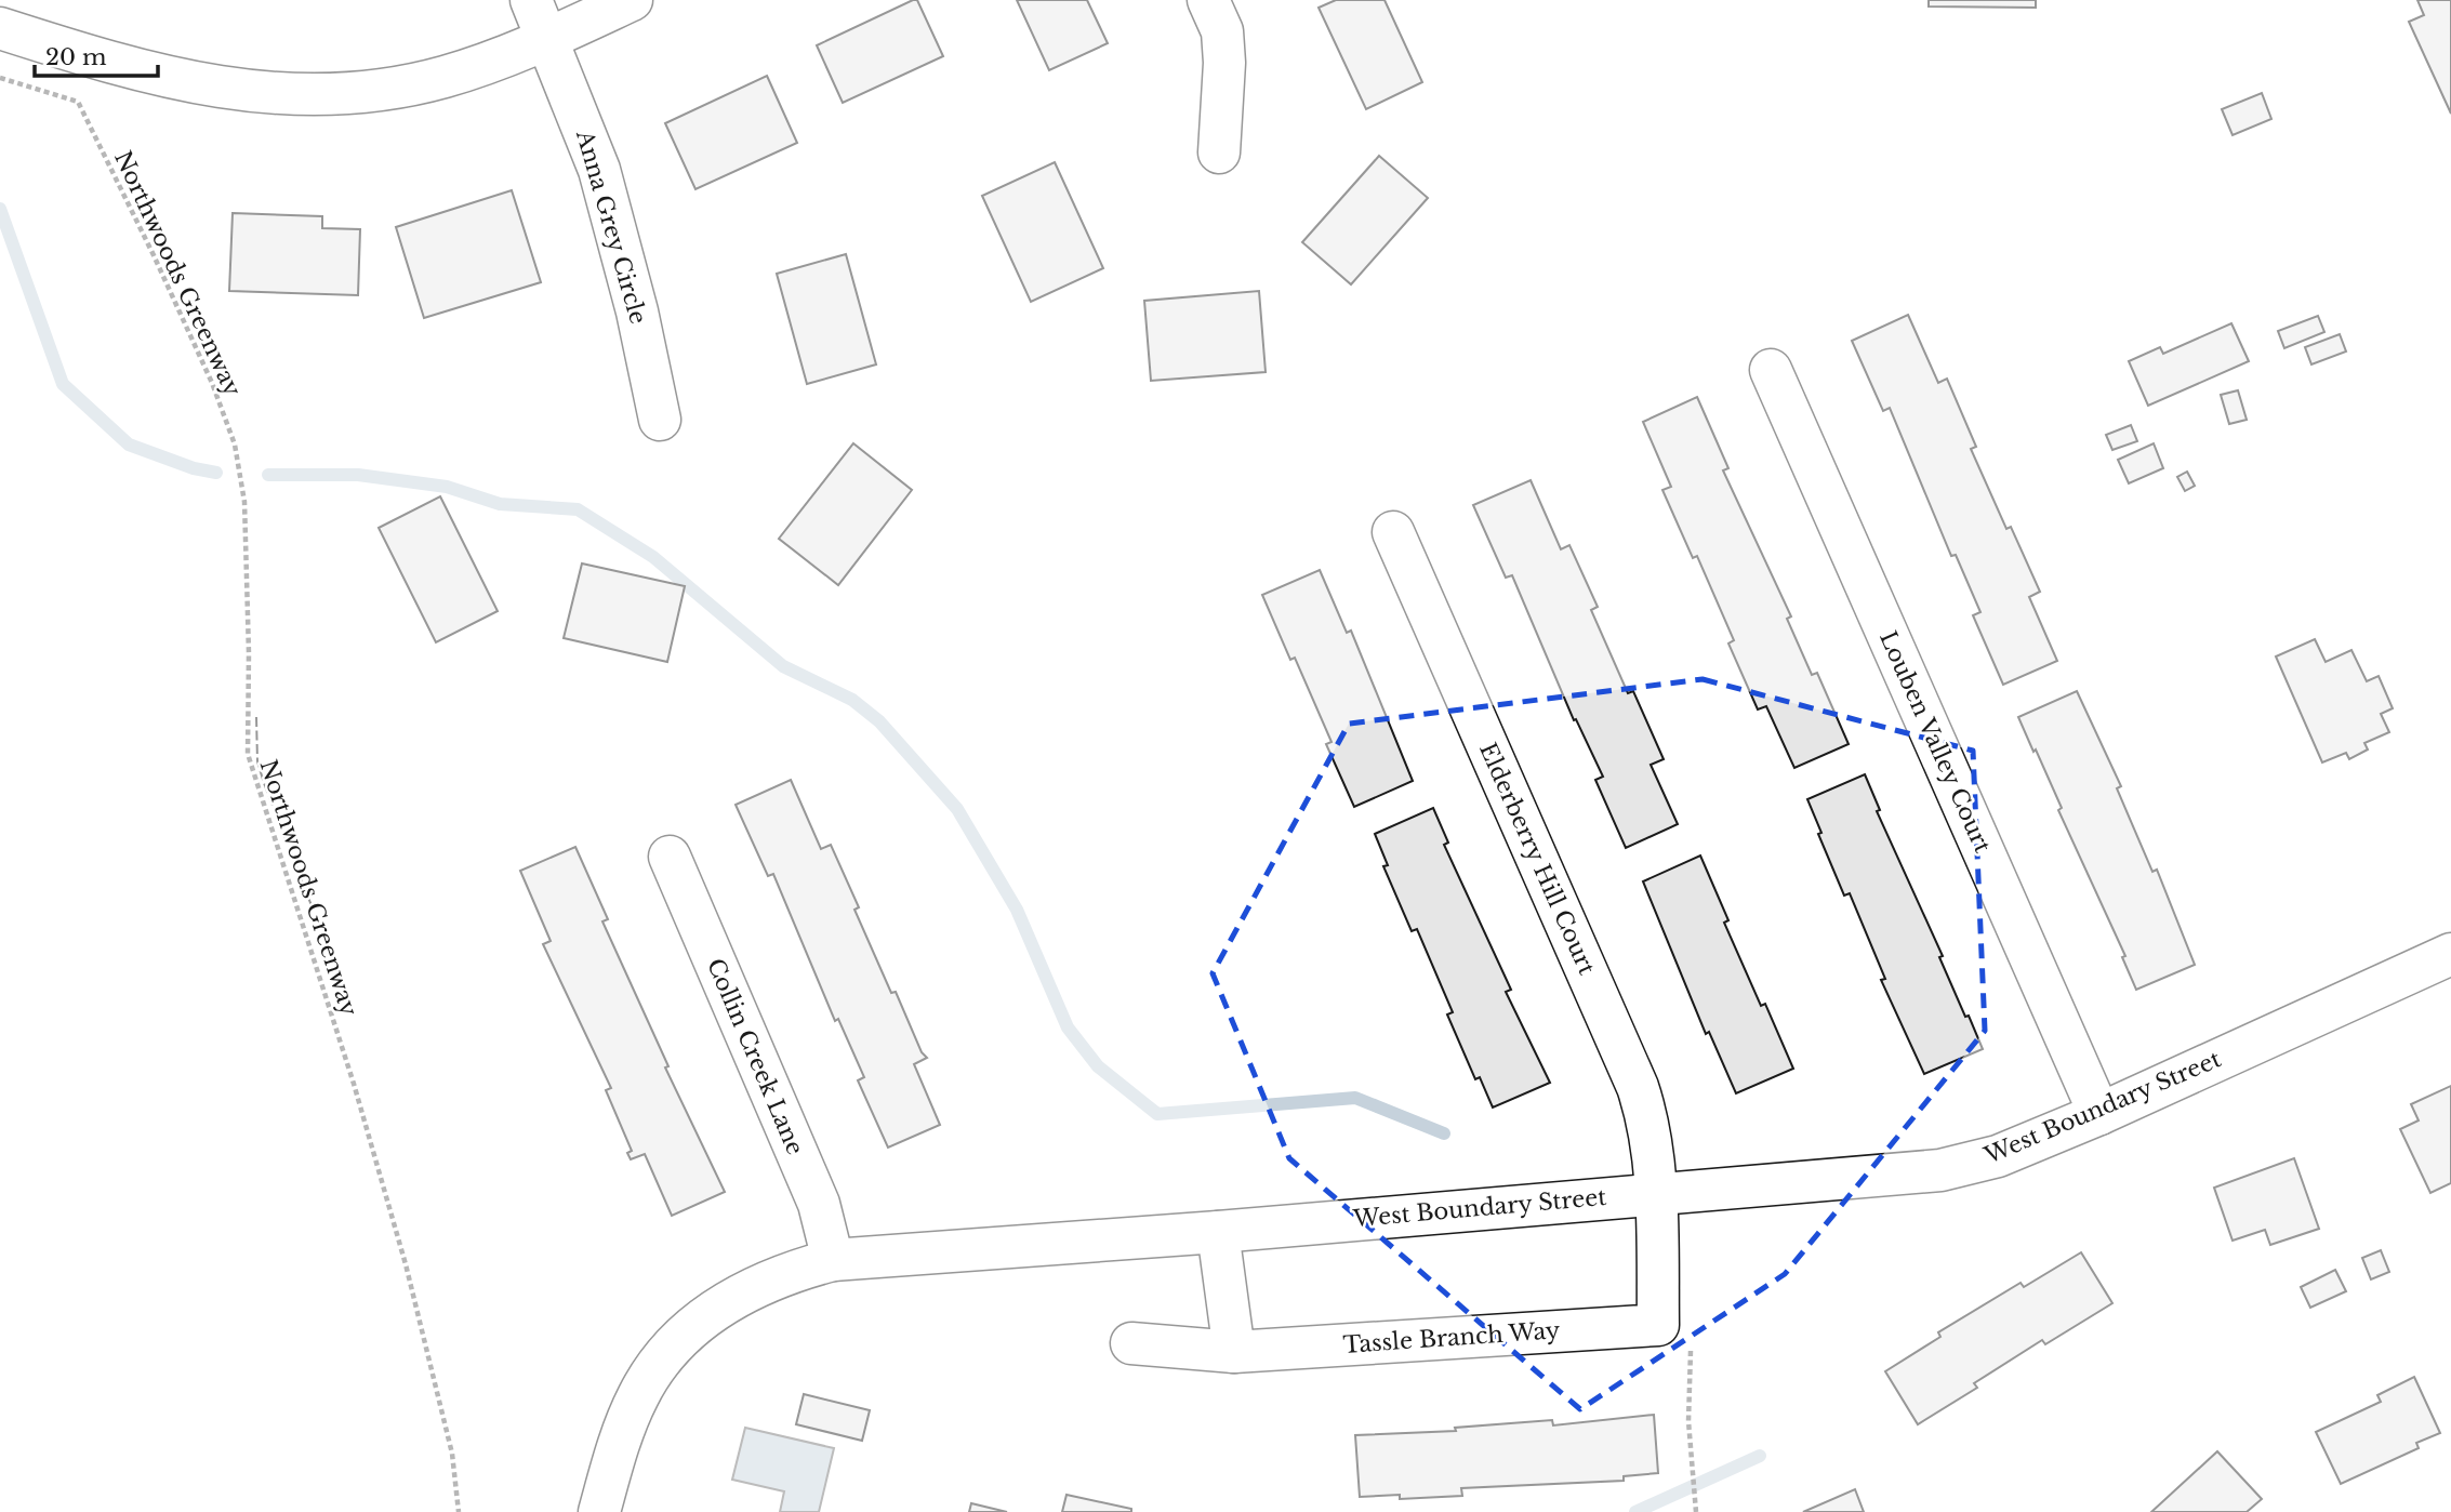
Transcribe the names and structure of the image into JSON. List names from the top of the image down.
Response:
{
  "streets": {
    "street": [
      "Anna Grey Circle",
      "Louben Valley Court",
      "Elderberry Hill Court",
      "Collin Creek Lane",
      "West Boundary Street",
      "Tassle Branch Way"
    ],
    "path": ["Northwoods Greenway"]
  },
  "crossings": [
    ["Louben Valley Court", "West Boundary Street"],
    ["Elderberry Hill Court", "West Boundary Street"],
    ["Elderberry Hill Court", "Tassle Branch Way"],
    ["Collin Creek Lane", "West Boundary Street"],
    ["West Boundary Street", "Tassle Branch Way"]
  ],
  "scale_bar": "20 m"
}
